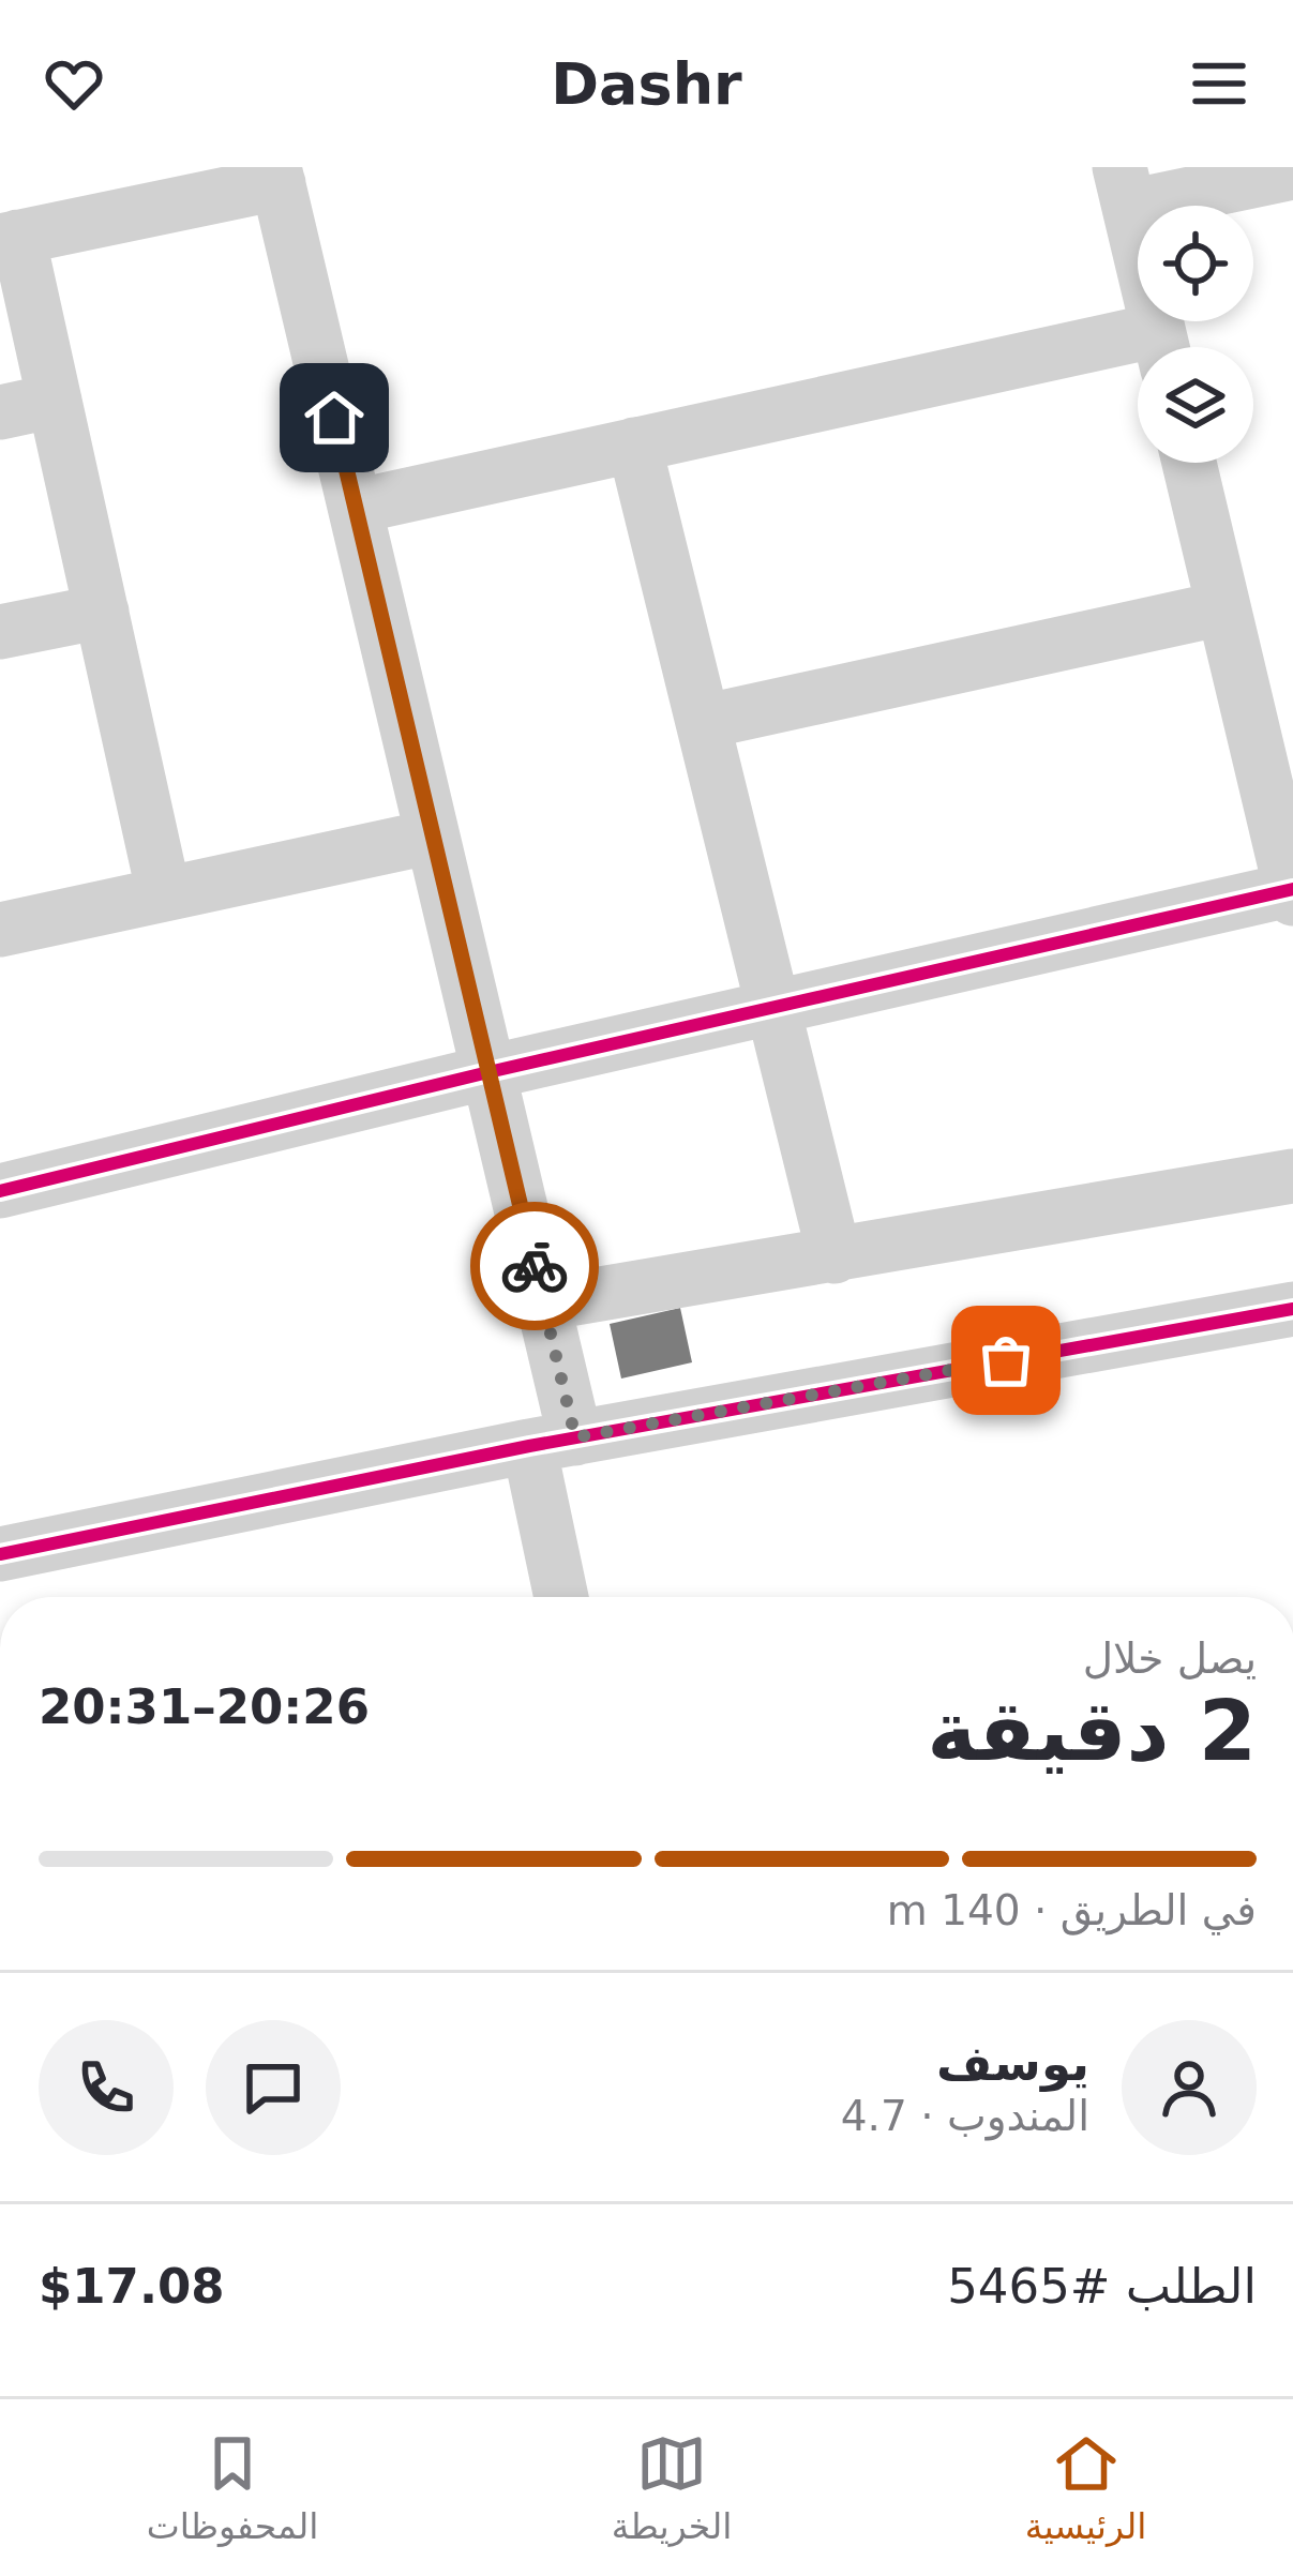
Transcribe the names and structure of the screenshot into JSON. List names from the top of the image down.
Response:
{
  "page": {
    "header": "Dashr",
    "heading": ["2 دقيقة", "يصل خلال", "20:26–20:31"],
    "panel": [
      "يوسف",
      "المندوب · 4.7",
      "الطلب #5465",
      "$17.08"
    ],
    "bar": "في الطريق · 140 m",
    "tabs": ["الرئيسية", "الخريطة", "المحفوظات"]
  }
}
